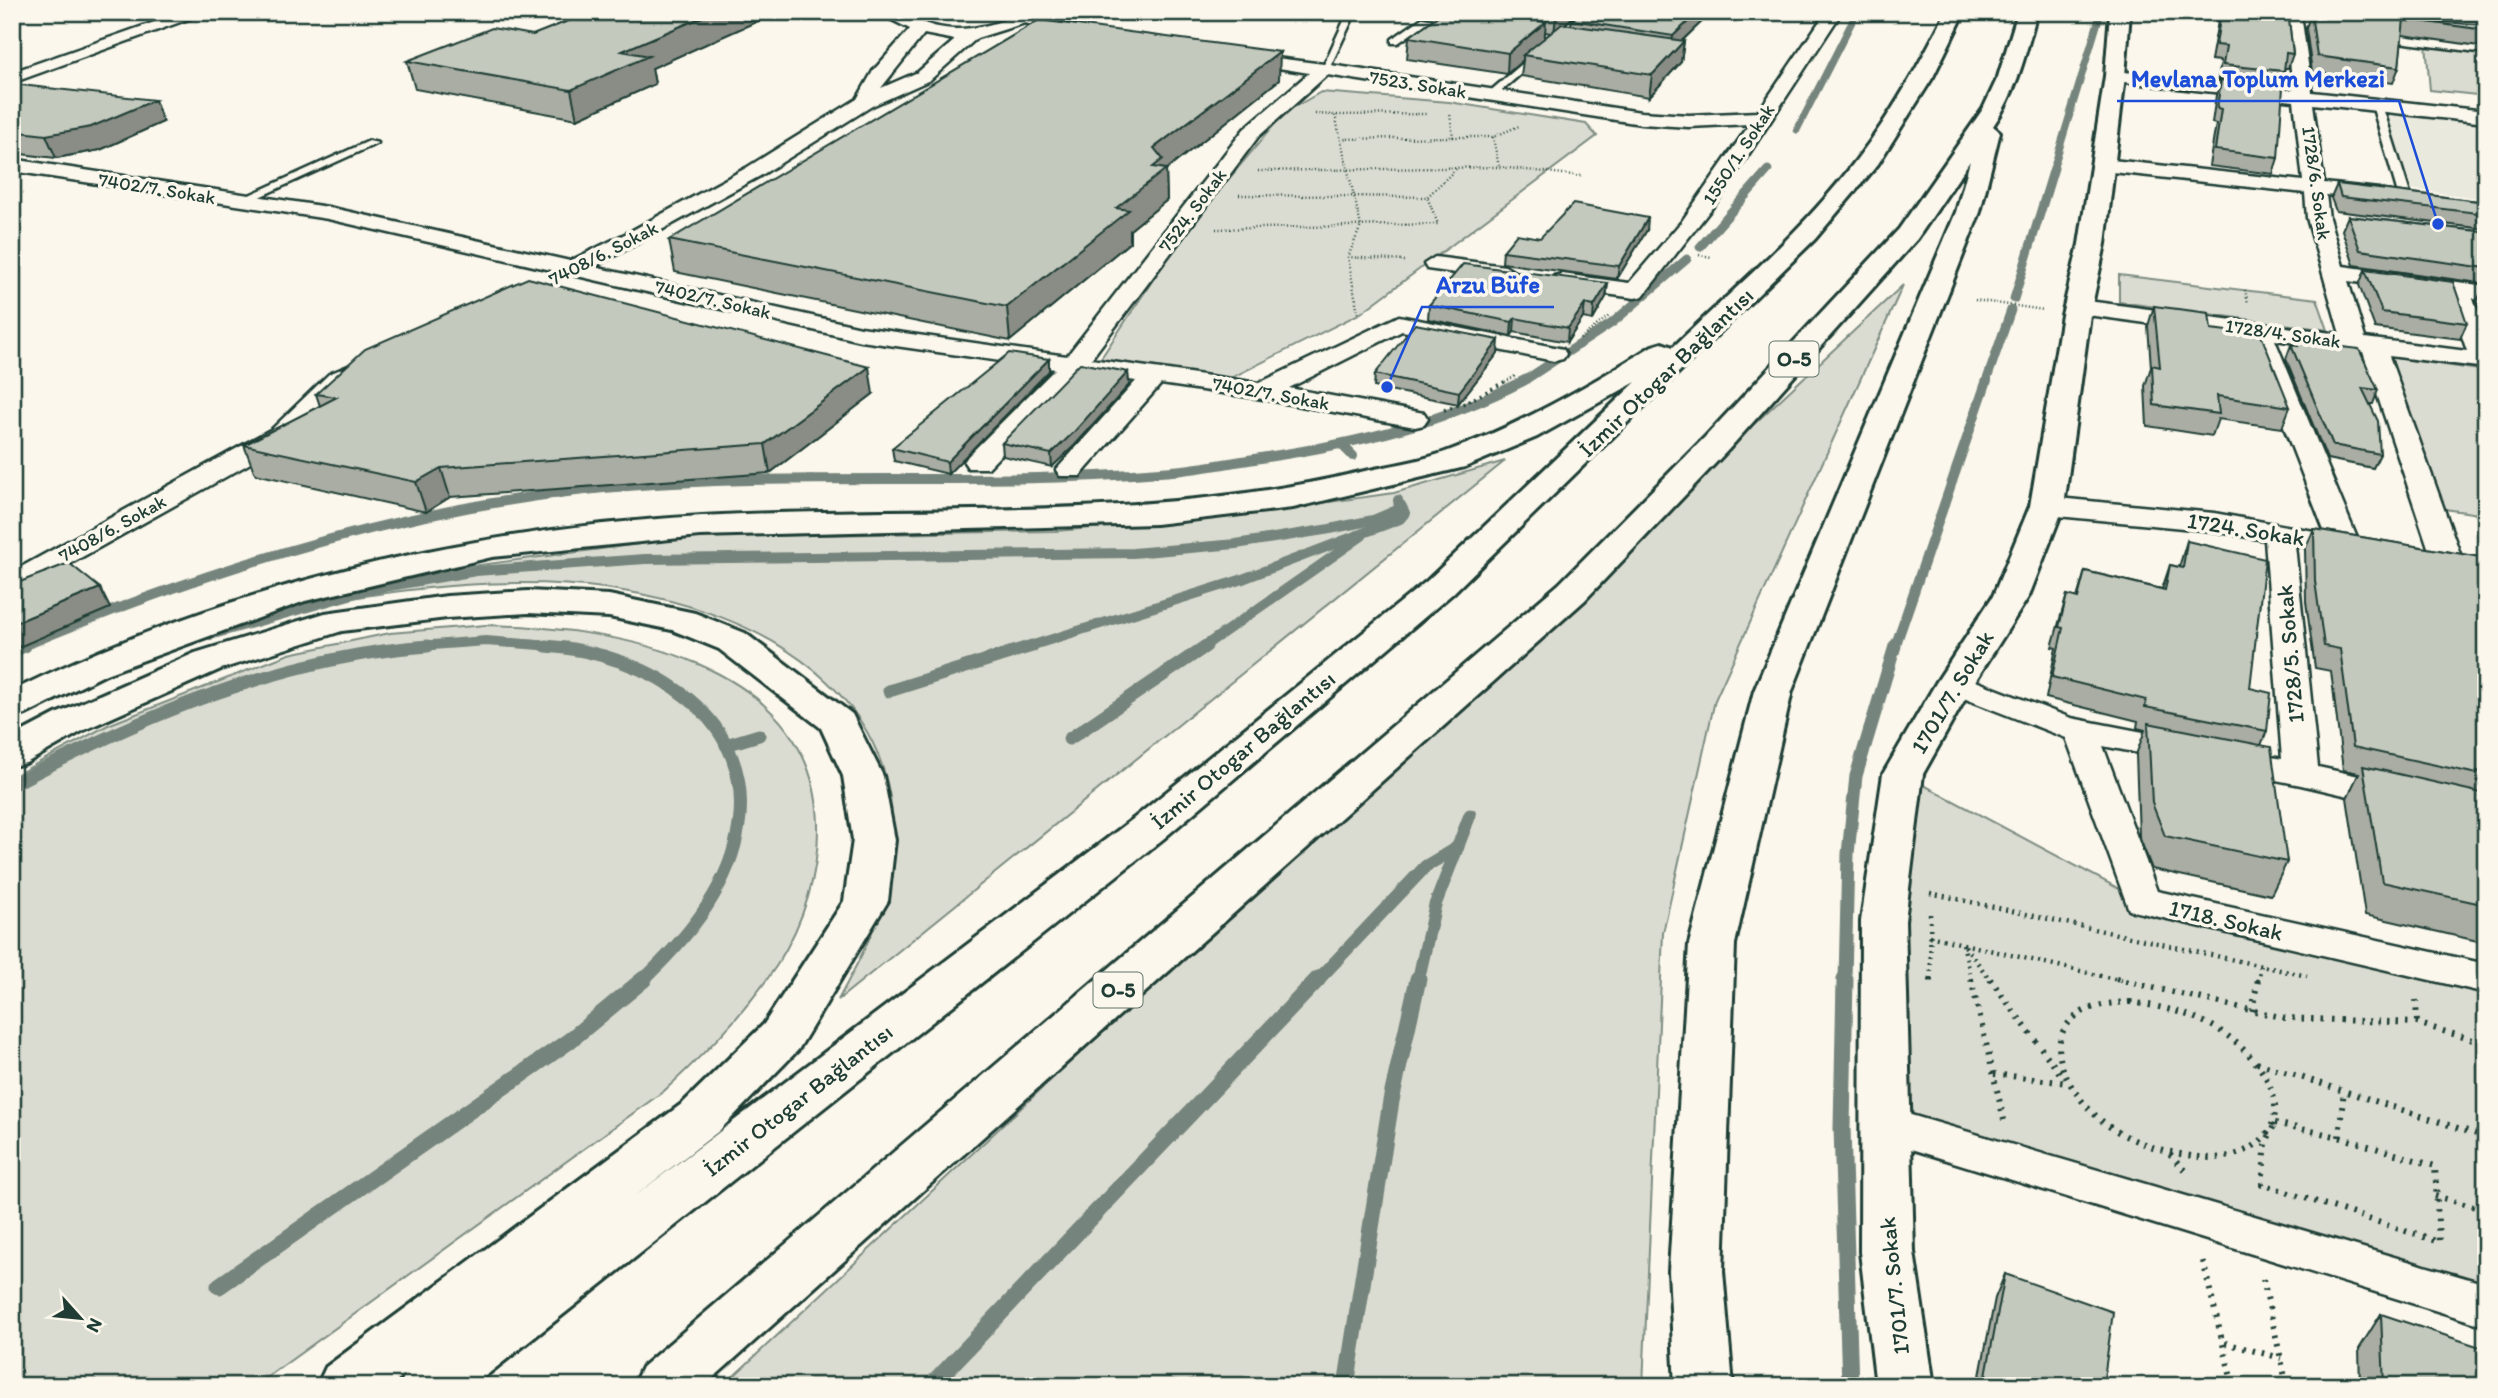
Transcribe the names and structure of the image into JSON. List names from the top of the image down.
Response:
{
  "streets": {
    "main road": ["O-5", "İzmir Otogar Bağlantısı", "1701/7. Sokak"],
    "street": [
      "7523. Sokak",
      "1550/1. Sokak",
      "1728/6. Sokak",
      "7402/7. Sokak",
      "7524. Sokak",
      "7408/6. Sokak",
      "1728/4. Sokak",
      "1724. Sokak",
      "1728/5. Sokak",
      "1718. Sokak"
    ]
  },
  "crossings": [
    ["7523. Sokak", "1550/1. Sokak"],
    ["7523. Sokak", "7524. Sokak"],
    ["1728/6. Sokak", "1728/4. Sokak"],
    ["7402/7. Sokak", "7524. Sokak"],
    ["7402/7. Sokak", "7408/6. Sokak"],
    ["1728/4. Sokak", "1701/7. Sokak"],
    ["1724. Sokak", "1728/5. Sokak"],
    ["1724. Sokak", "1701/7. Sokak"]
  ],
  "places": ["Mevlana Toplum Merkezi", "Arzu Büfe"],
  "north": "bottom right"
}
